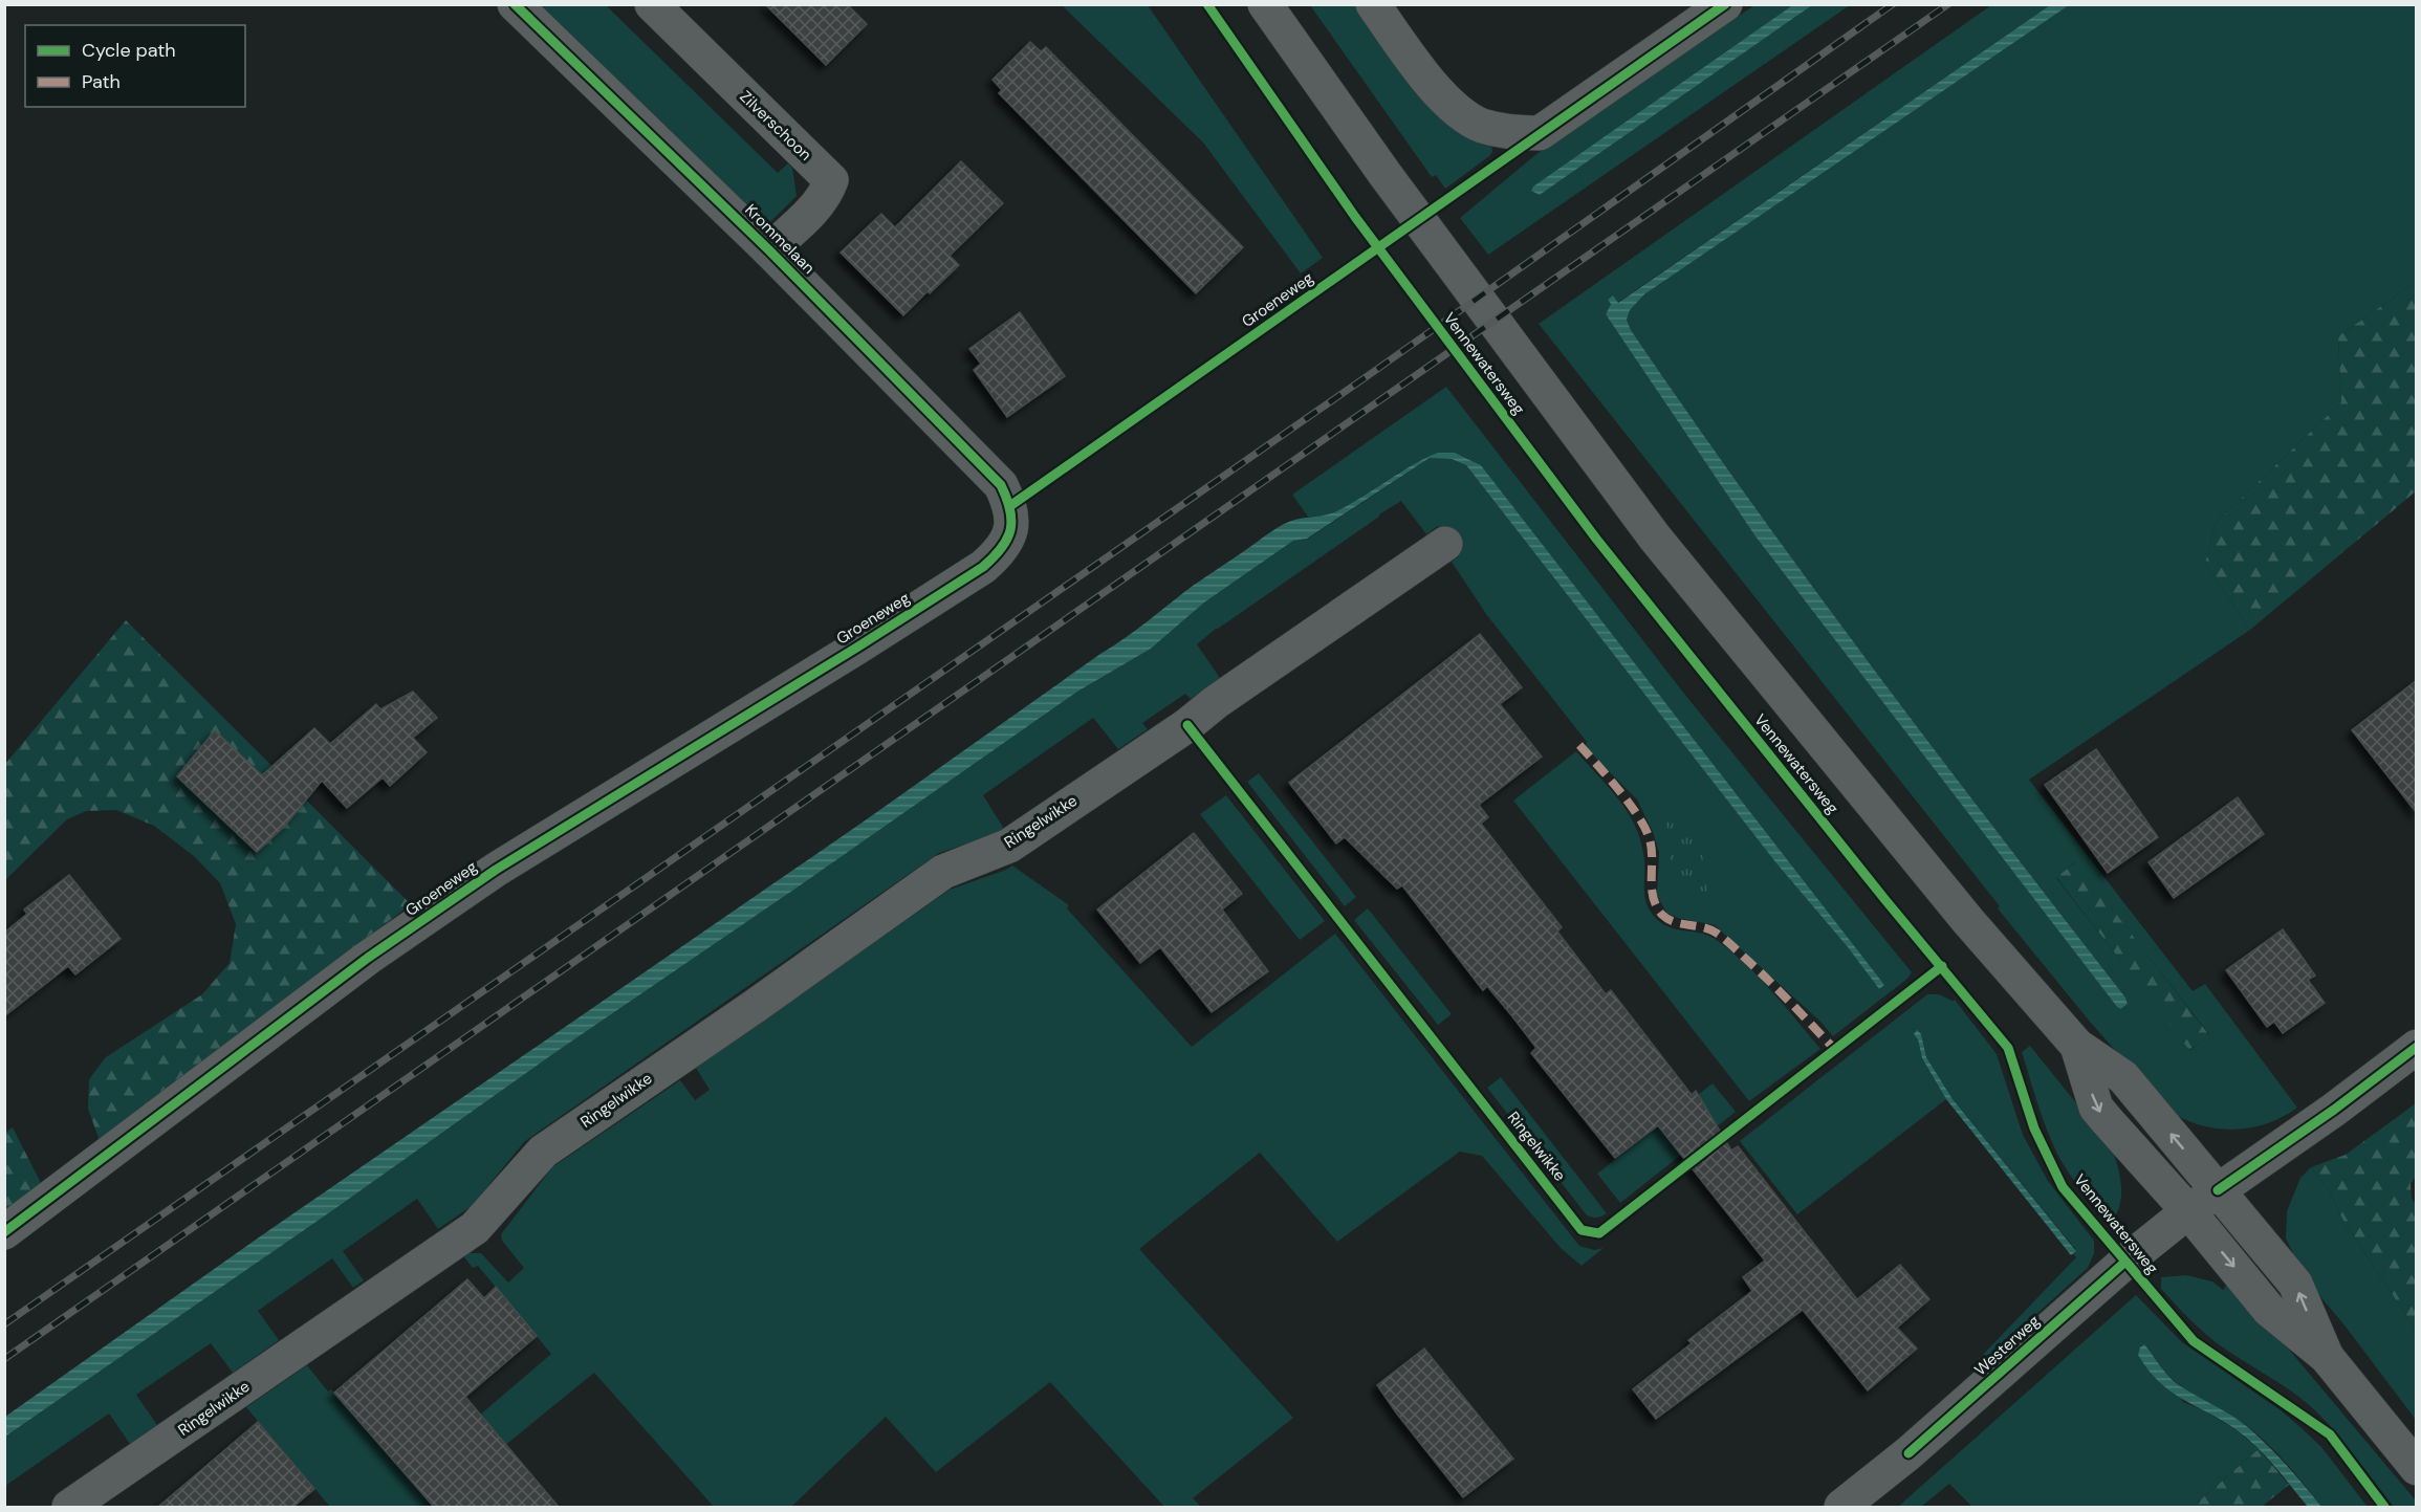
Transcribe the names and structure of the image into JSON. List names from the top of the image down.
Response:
{
  "streets": {
    "street": [
      "Zilverschoon",
      "Krommelaan",
      "Groeneweg",
      "Vennewatersweg",
      "Ringelwikke",
      "Westerweg"
    ]
  },
  "crossings": [
    ["Zilverschoon", "Krommelaan"],
    ["Krommelaan", "Groeneweg"],
    ["Vennewatersweg", "Westerweg"]
  ],
  "legend": ["Cycle path", "Path"]
}
